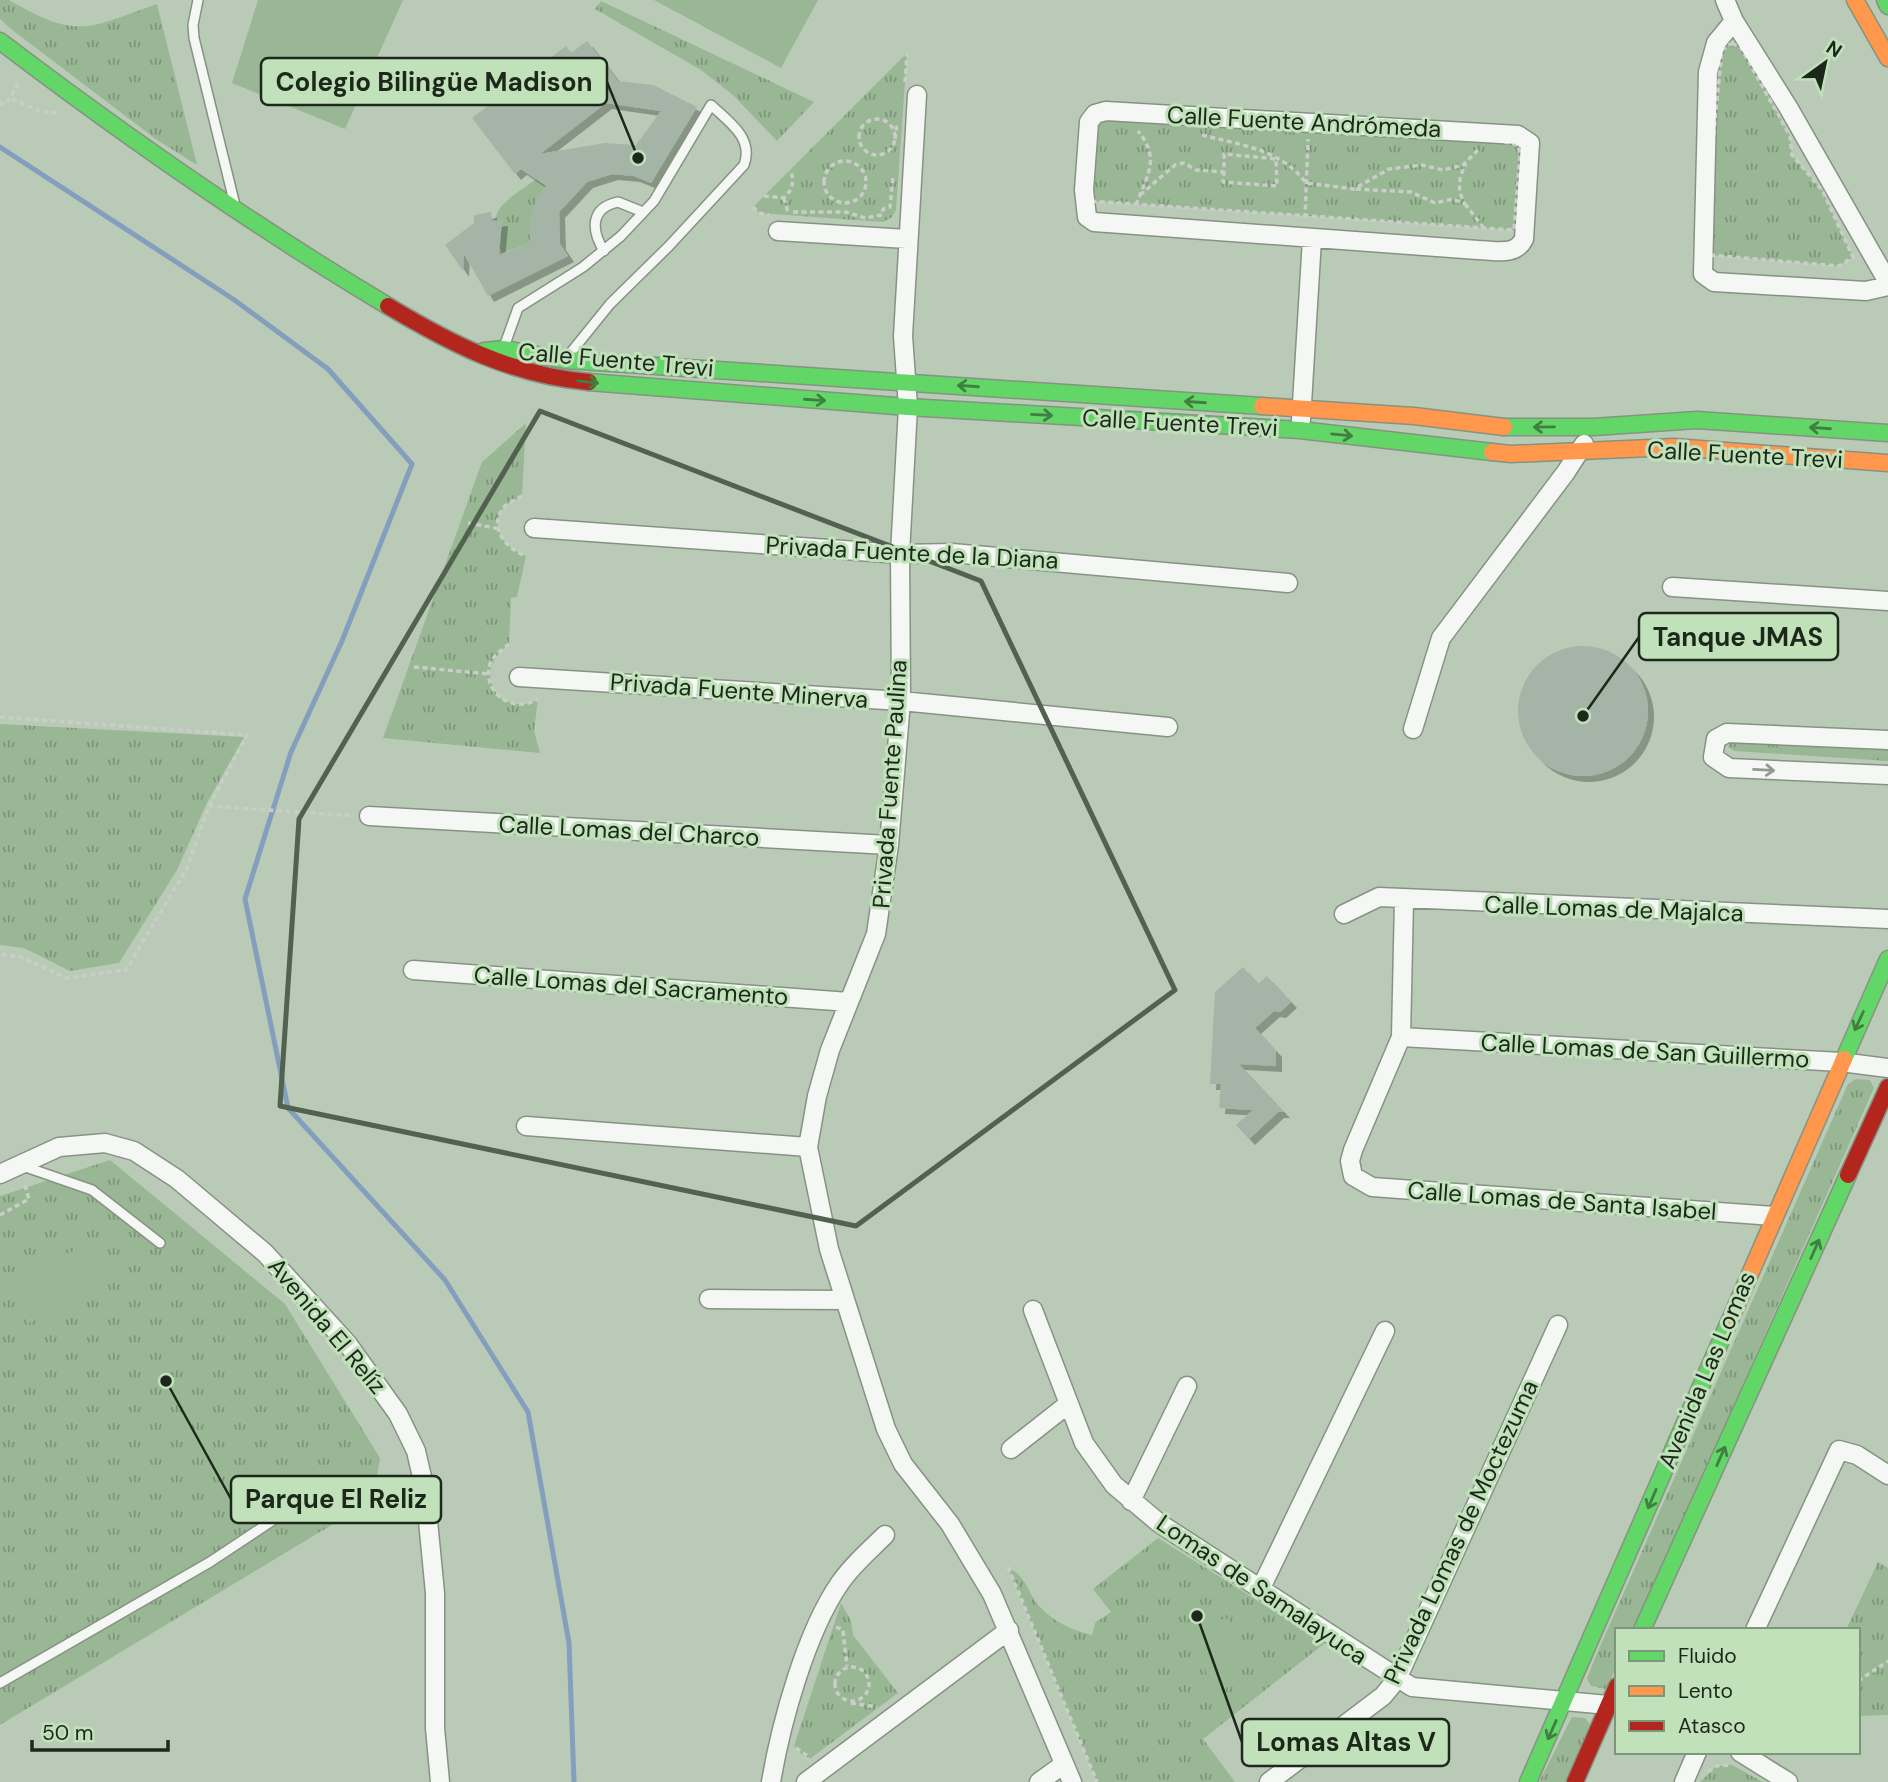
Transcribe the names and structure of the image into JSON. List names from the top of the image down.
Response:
{
  "streets": {
    "street": [
      "Calle Fuente Andrómeda",
      "Calle Fuente Trevi",
      "Privada Fuente de la Diana",
      "Privada Fuente Minerva",
      "Privada Fuente Paulina",
      "Calle Lomas del Charco",
      "Calle Lomas de Majalca",
      "Calle Lomas del Sacramento",
      "Calle Lomas de San Guillermo",
      "Calle Lomas de Santa Isabel",
      "Avenida El Relíz",
      "Avenida Las Lomas",
      "Privada Lomas de Moctezuma",
      "Lomas de Samalayuca"
    ]
  },
  "crossings": [
    ["Calle Fuente Trevi", "Privada Fuente Paulina"],
    ["Privada Fuente de la Diana", "Privada Fuente Paulina"],
    ["Privada Fuente Minerva", "Privada Fuente Paulina"],
    ["Privada Fuente Paulina", "Calle Lomas del Charco"],
    ["Privada Fuente Paulina", "Calle Lomas del Sacramento"],
    ["Calle Lomas de San Guillermo", "Calle Lomas de Santa Isabel"],
    ["Calle Lomas de San Guillermo", "Avenida Las Lomas"],
    ["Calle Lomas de Santa Isabel", "Avenida Las Lomas"],
    ["Avenida Las Lomas", "Lomas de Samalayuca"],
    ["Privada Lomas de Moctezuma", "Lomas de Samalayuca"]
  ],
  "places": [
    "Colegio Bilingüe Madison",
    "Tanque JMAS",
    "Parque El Reliz",
    "Lomas Altas V"
  ],
  "legend": ["Fluido", "Lento", "Atasco"],
  "scale_bar": "50 m",
  "north": "top right"
}
